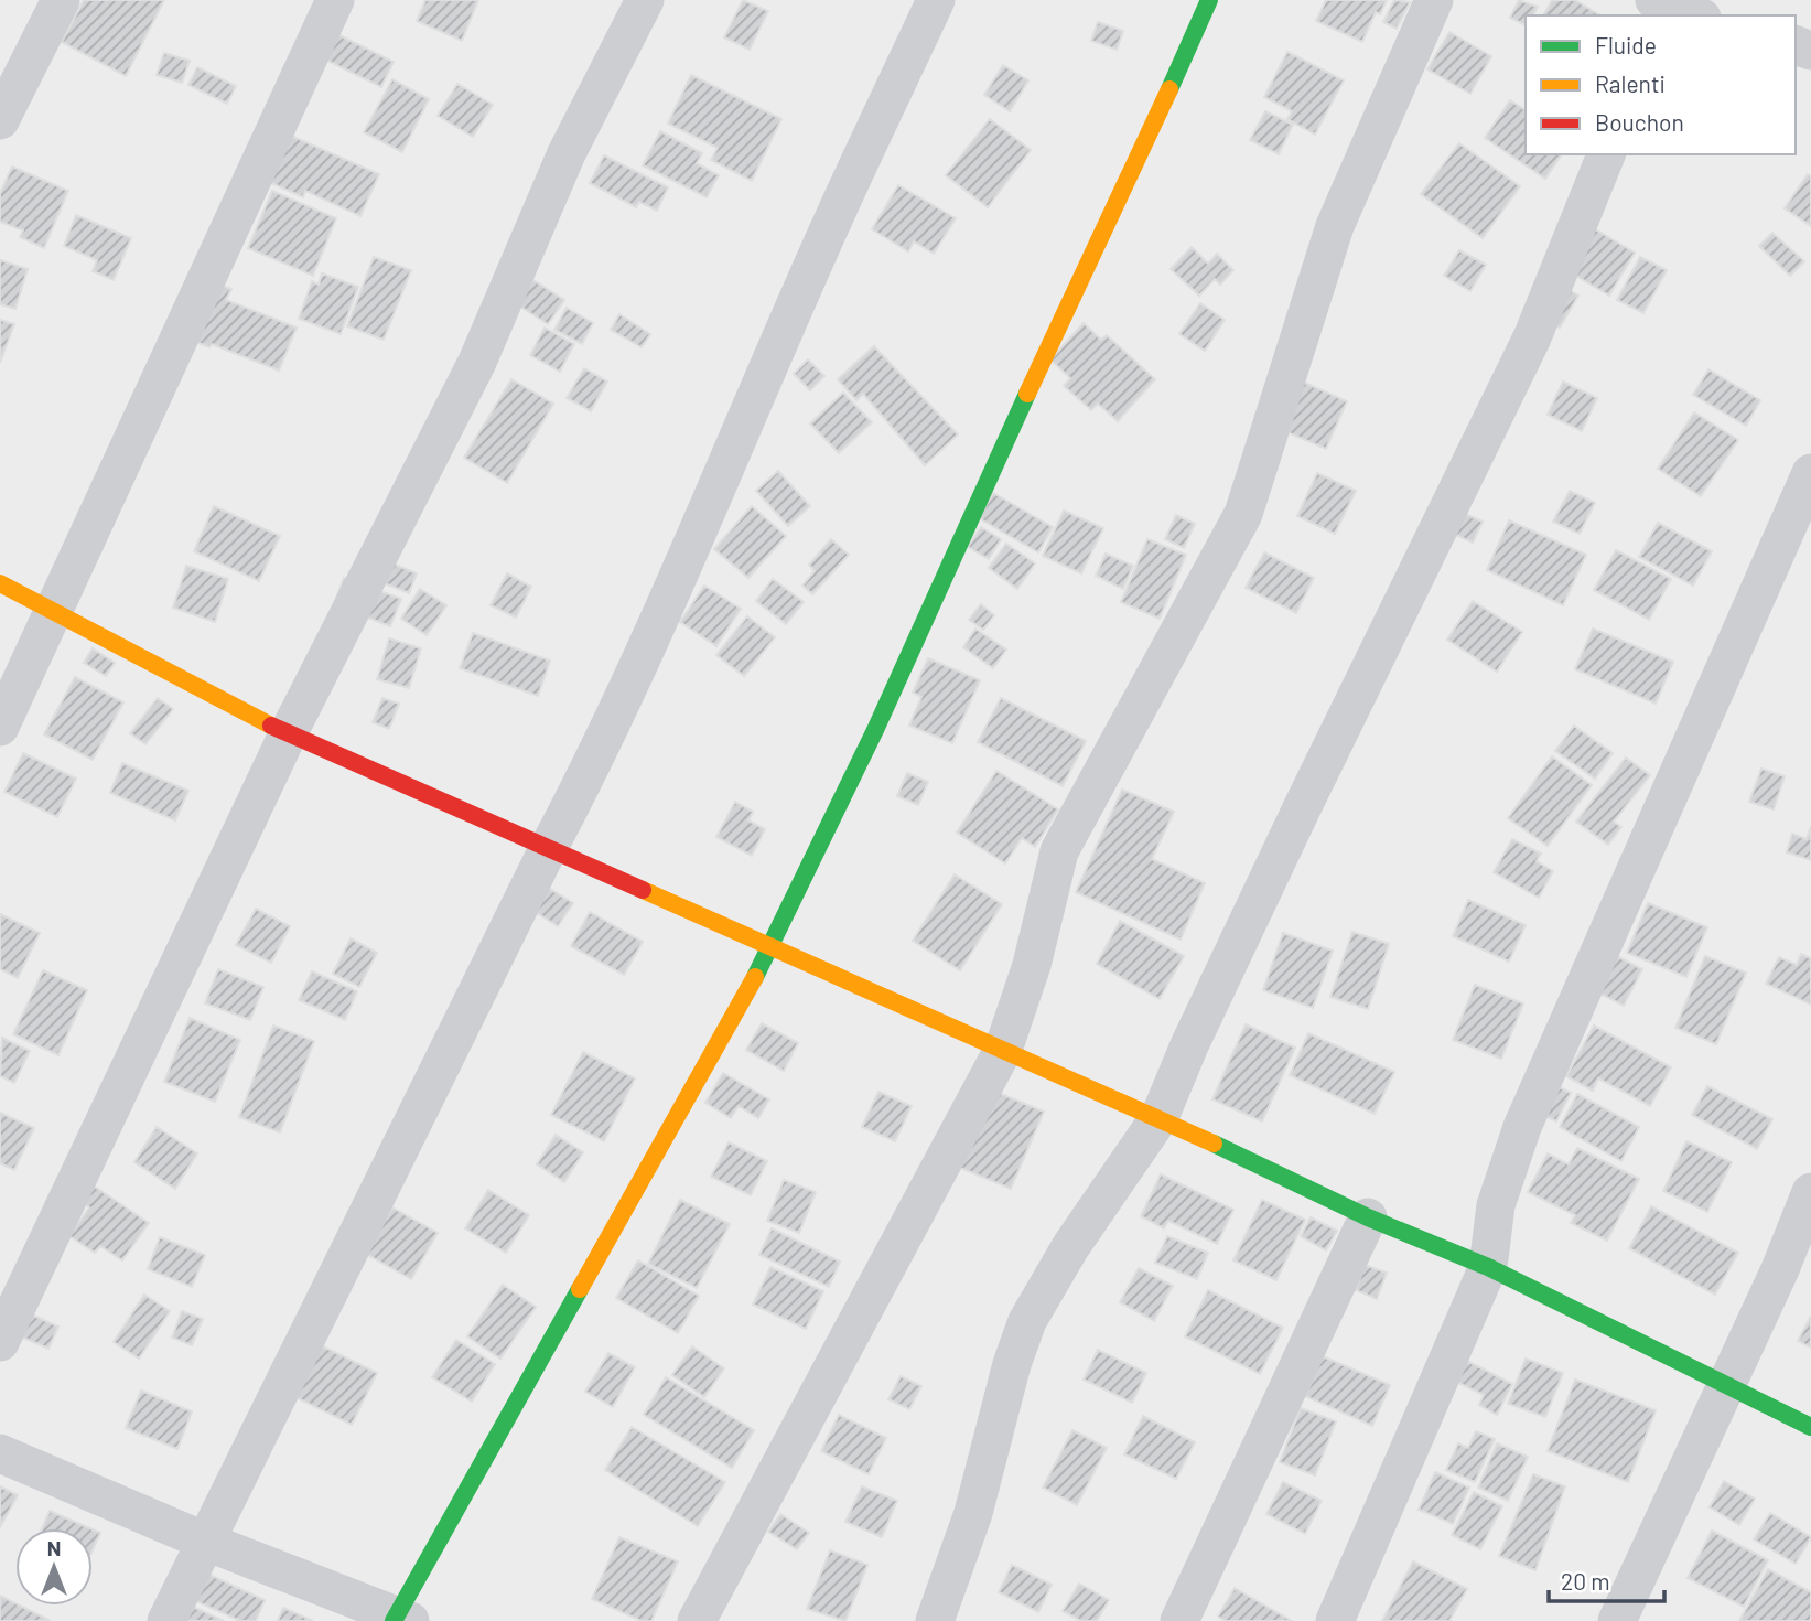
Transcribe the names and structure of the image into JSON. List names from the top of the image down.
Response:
{
  "legend": ["Fluide", "Ralenti", "Bouchon"],
  "scale_bar": "20 m",
  "north": "top"
}
